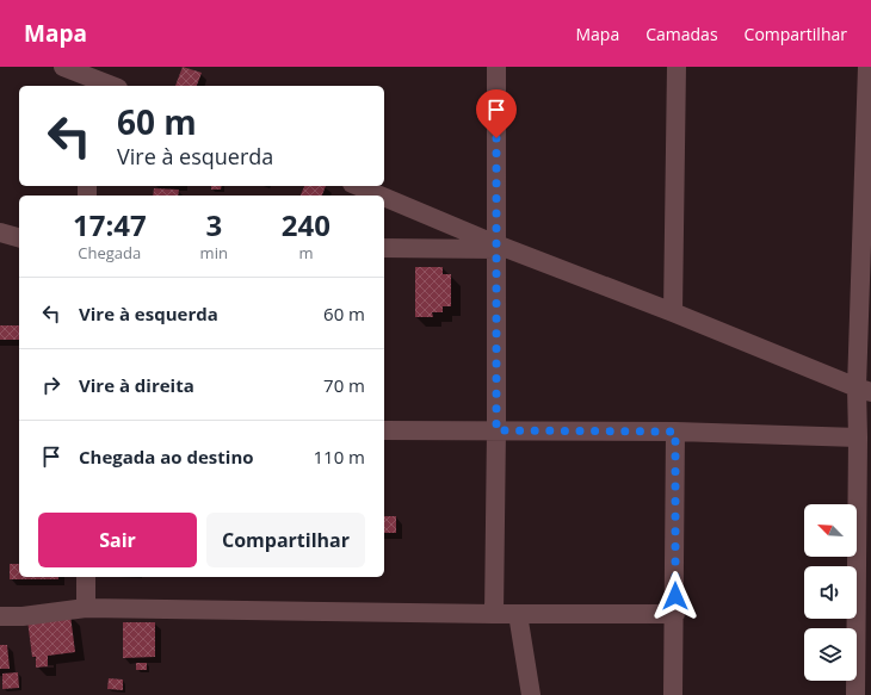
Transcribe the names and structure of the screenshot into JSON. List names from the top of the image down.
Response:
{
  "north": "top left",
  "page": {
    "header": "Mapa",
    "nav": ["Mapa", "Camadas", "Compartilhar"],
    "turn": ["60 m", "Vire à esquerda"],
    "eta": [
      "17:47",
      "Chegada",
      "3",
      "min",
      "240",
      "m"
    ],
    "list": [
      {
        "name": "Vire à esquerda",
        "value": "60 m"
      },
      {
        "name": "Vire à direita",
        "value": "70 m"
      },
      {
        "name": "Chegada ao destino",
        "value": "110 m"
      }
    ],
    "buttons": ["Sair", "Compartilhar"]
  }
}
